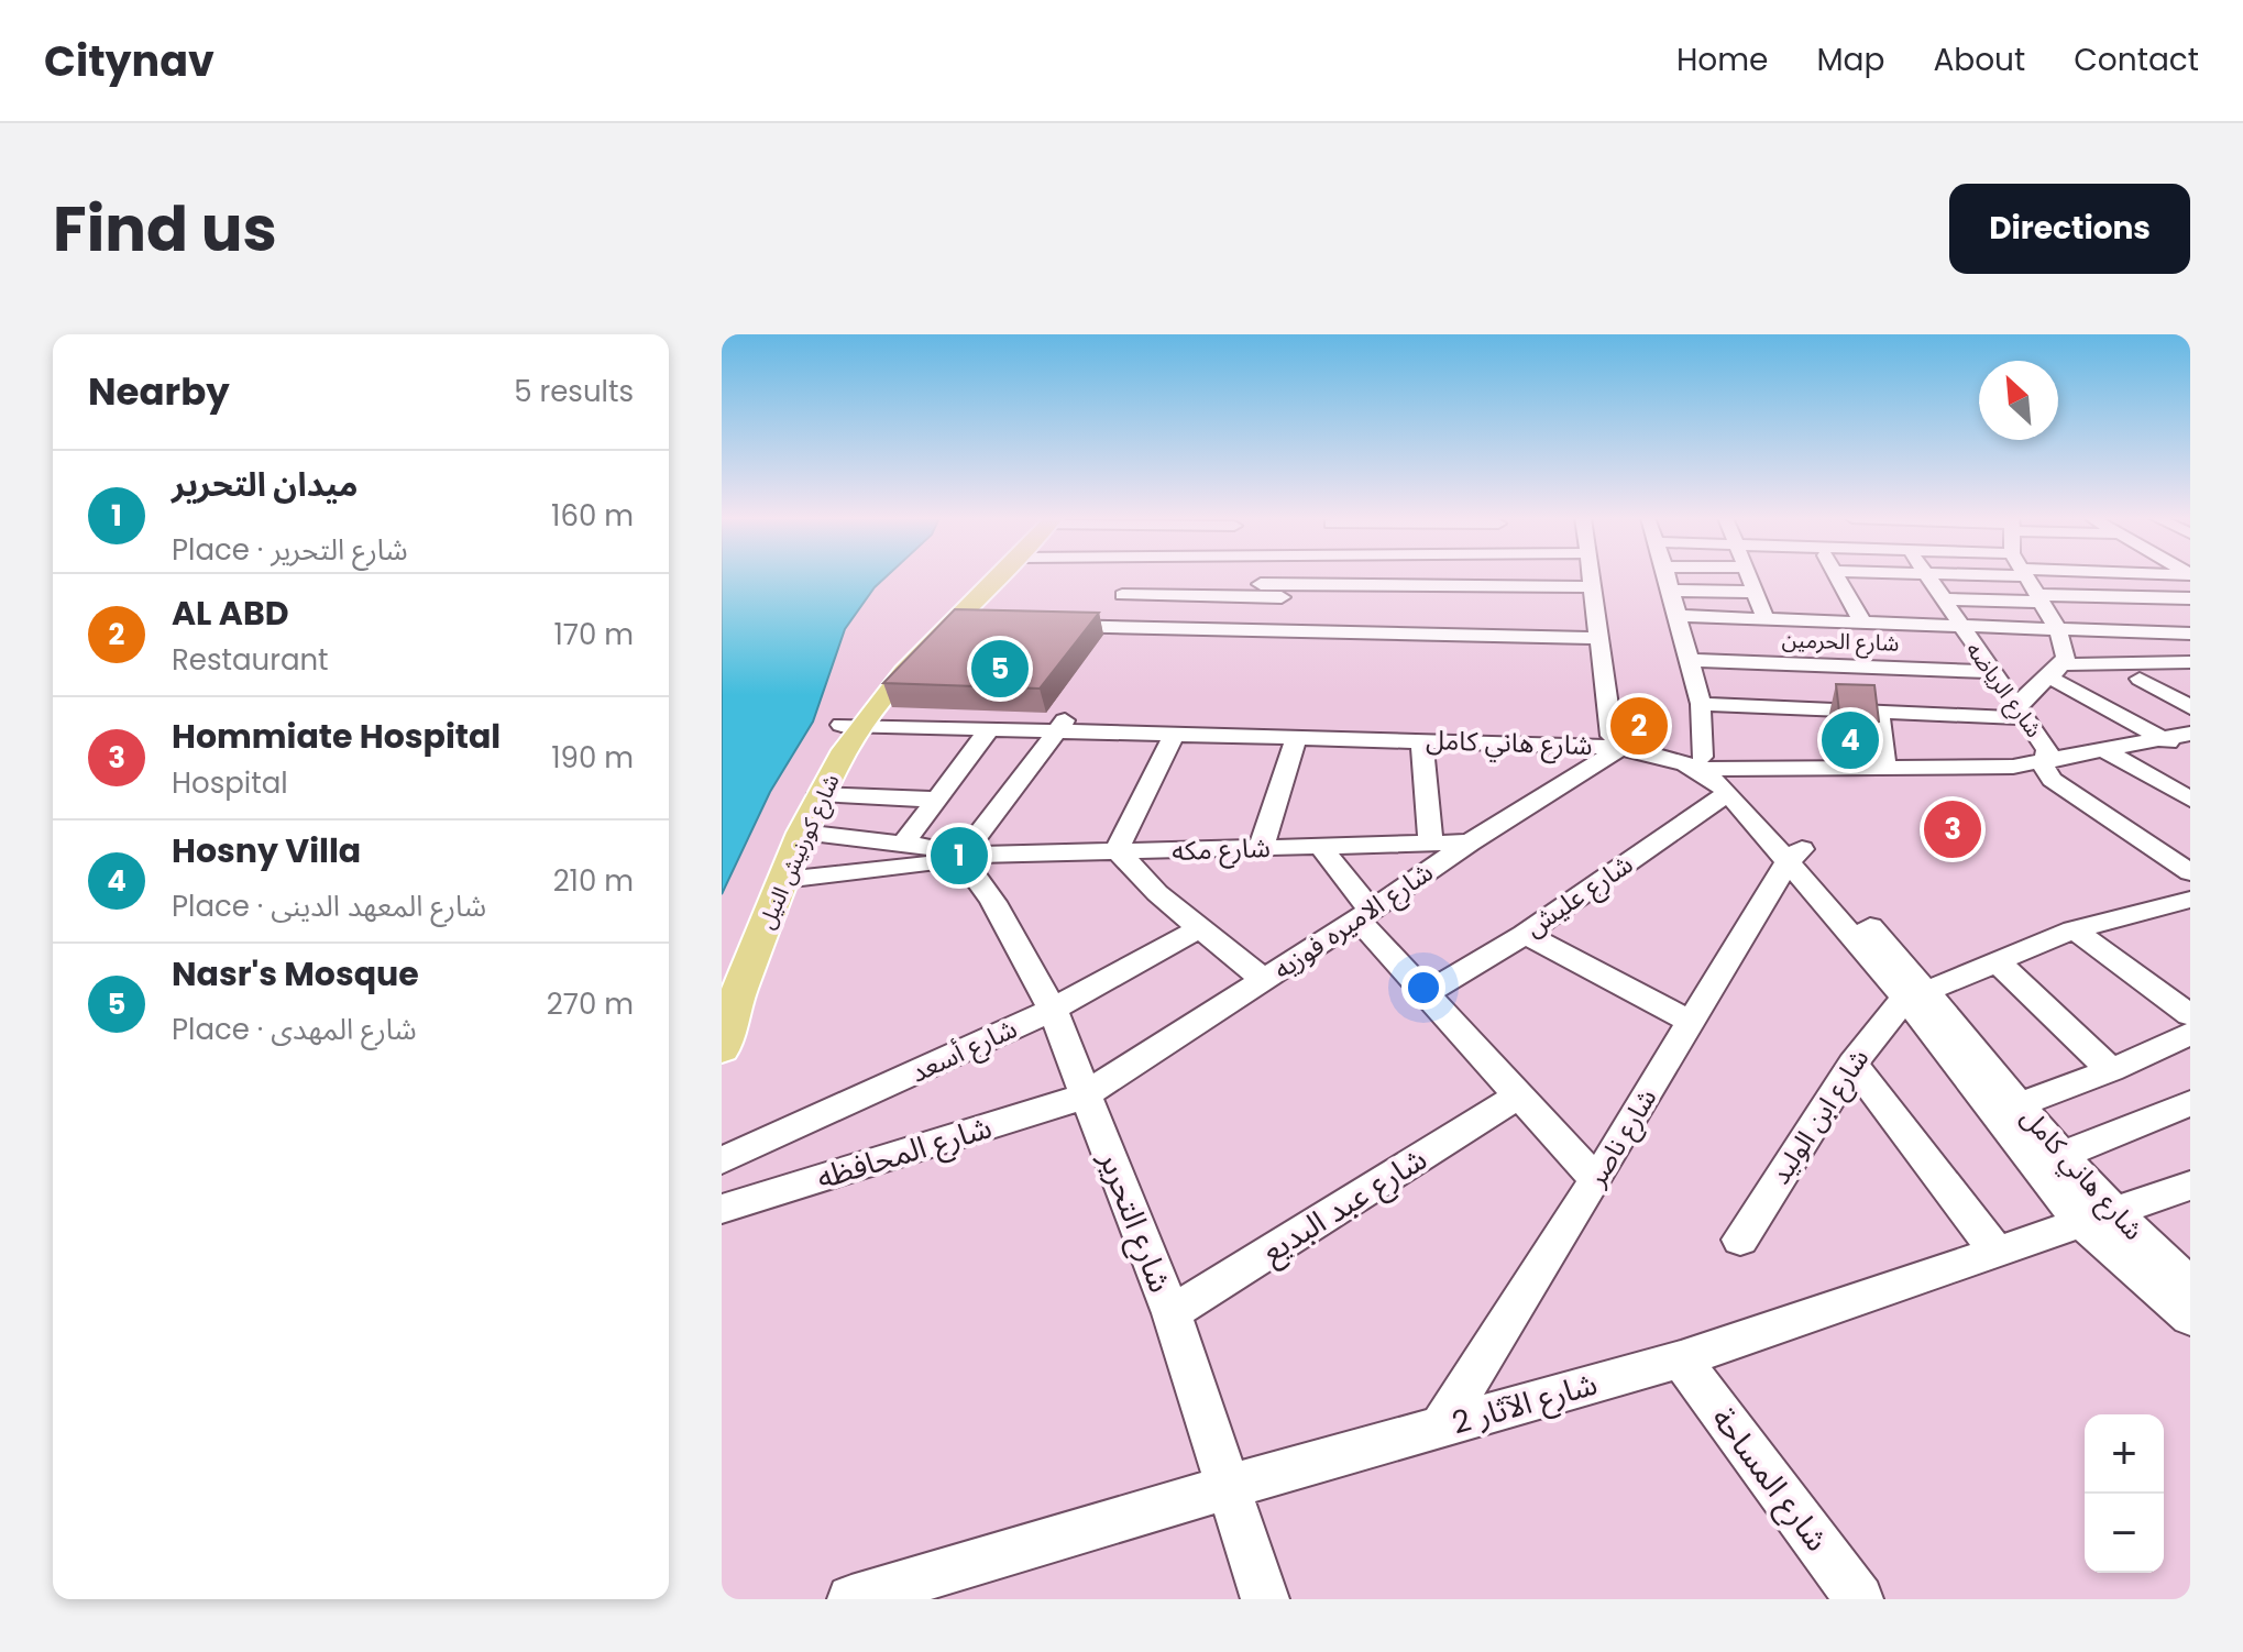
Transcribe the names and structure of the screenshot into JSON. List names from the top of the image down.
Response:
{
  "streets": {
    "main road": ["شارع كورنيش النيل"],
    "street": [
      "شارع الحرمين",
      "شارع الرياضه",
      "شارع هاني كامل",
      "شارع مكه",
      "شارع عليش",
      "شارع الاميره فوزيه",
      "شارع أسعد",
      "شارع ابن الوليد",
      "شارع ناصر",
      "شارع المحافظه",
      "شارع عبد البديع",
      "شارع التحرير",
      "شارع الآثار 2",
      "شارع المساحة"
    ]
  },
  "crossings": [
    ["شارع الحرمين", "شارع الرياضه"],
    ["شارع هاني كامل", "شارع كورنيش النيل"],
    ["شارع هاني كامل", "شارع عليش"],
    ["شارع هاني كامل", "شارع الاميره فوزيه"],
    ["شارع هاني كامل", "شارع ابن الوليد"],
    ["شارع هاني كامل", "شارع ناصر"],
    ["شارع هاني كامل", "شارع الآثار 2"],
    ["شارع مكه", "شارع كورنيش النيل"],
    ["شارع مكه", "شارع الاميره فوزيه"],
    ["شارع مكه", "شارع التحرير"],
    ["شارع الاميره فوزيه", "شارع المحافظه"],
    ["شارع الاميره فوزيه", "شارع التحرير"],
    ["شارع أسعد", "شارع التحرير"],
    ["شارع ناصر", "شارع الآثار 2"],
    ["شارع المحافظه", "شارع التحرير"],
    ["شارع عبد البديع", "شارع التحرير"],
    ["شارع التحرير", "شارع الآثار 2"],
    ["شارع الآثار 2", "شارع المساحة"]
  ],
  "north": "top left",
  "page": {
    "header": "Citynav",
    "nav": [
      "Home",
      "Map",
      "About",
      "Contact"
    ],
    "title": "Find us",
    "buttons": "Directions",
    "heading": ["Nearby", "5 results"],
    "list": [
      {
        "mark": "1",
        "name": "ميدان التحرير",
        "note": "Place · شارع التحرير",
        "value": "160 m"
      },
      {
        "mark": "2",
        "name": "AL ABD",
        "note": "Restaurant",
        "value": "170 m"
      },
      {
        "mark": "3",
        "name": "Hommiate Hospital",
        "note": "Hospital",
        "value": "190 m"
      },
      {
        "mark": "4",
        "name": "Hosny Villa",
        "note": "Place · شارع المعهد الدينى",
        "value": "210 m"
      },
      {
        "mark": "5",
        "name": "Nasr's Mosque",
        "note": "Place · شارع المهدى",
        "value": "270 m"
      }
    ],
    "pins": [
      "5",
      "2",
      "4",
      "3",
      "1"
    ],
    "map_buttons": ["+", "−"]
  }
}
